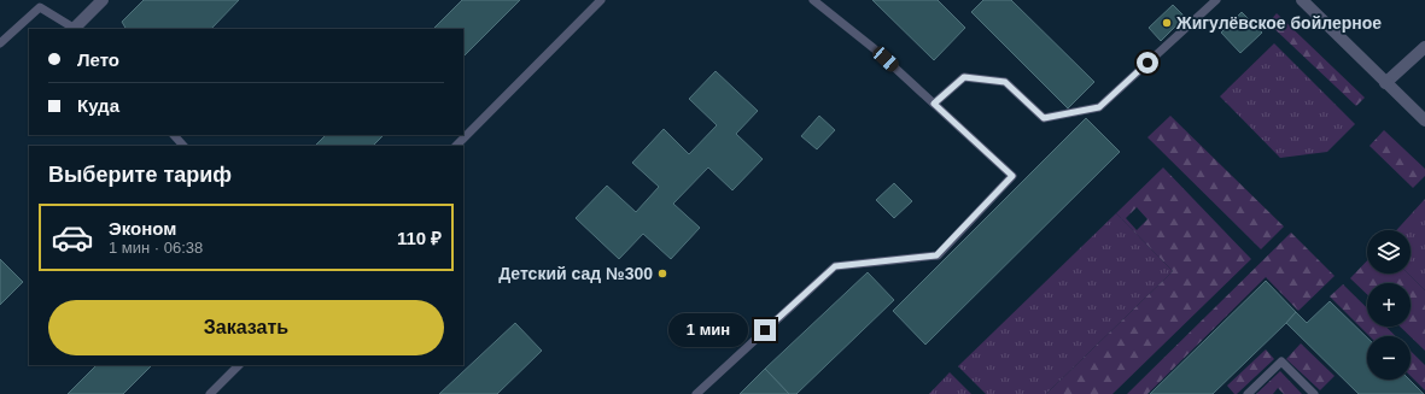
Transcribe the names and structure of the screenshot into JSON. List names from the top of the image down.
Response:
{
  "places": ["Жигулёвское бойлерное", "Детский сад №300"],
  "page": {
    "banner": ["Лето", "Куда"],
    "heading": "Выберите тариф",
    "list": [
      {
        "name": "Эконом",
        "note": "1 мин · 06:38",
        "value": "110 ₽"
      }
    ],
    "map_buttons": ["+", "−"],
    "buttons": "Заказать",
    "bubble": "1 мин"
  }
}
